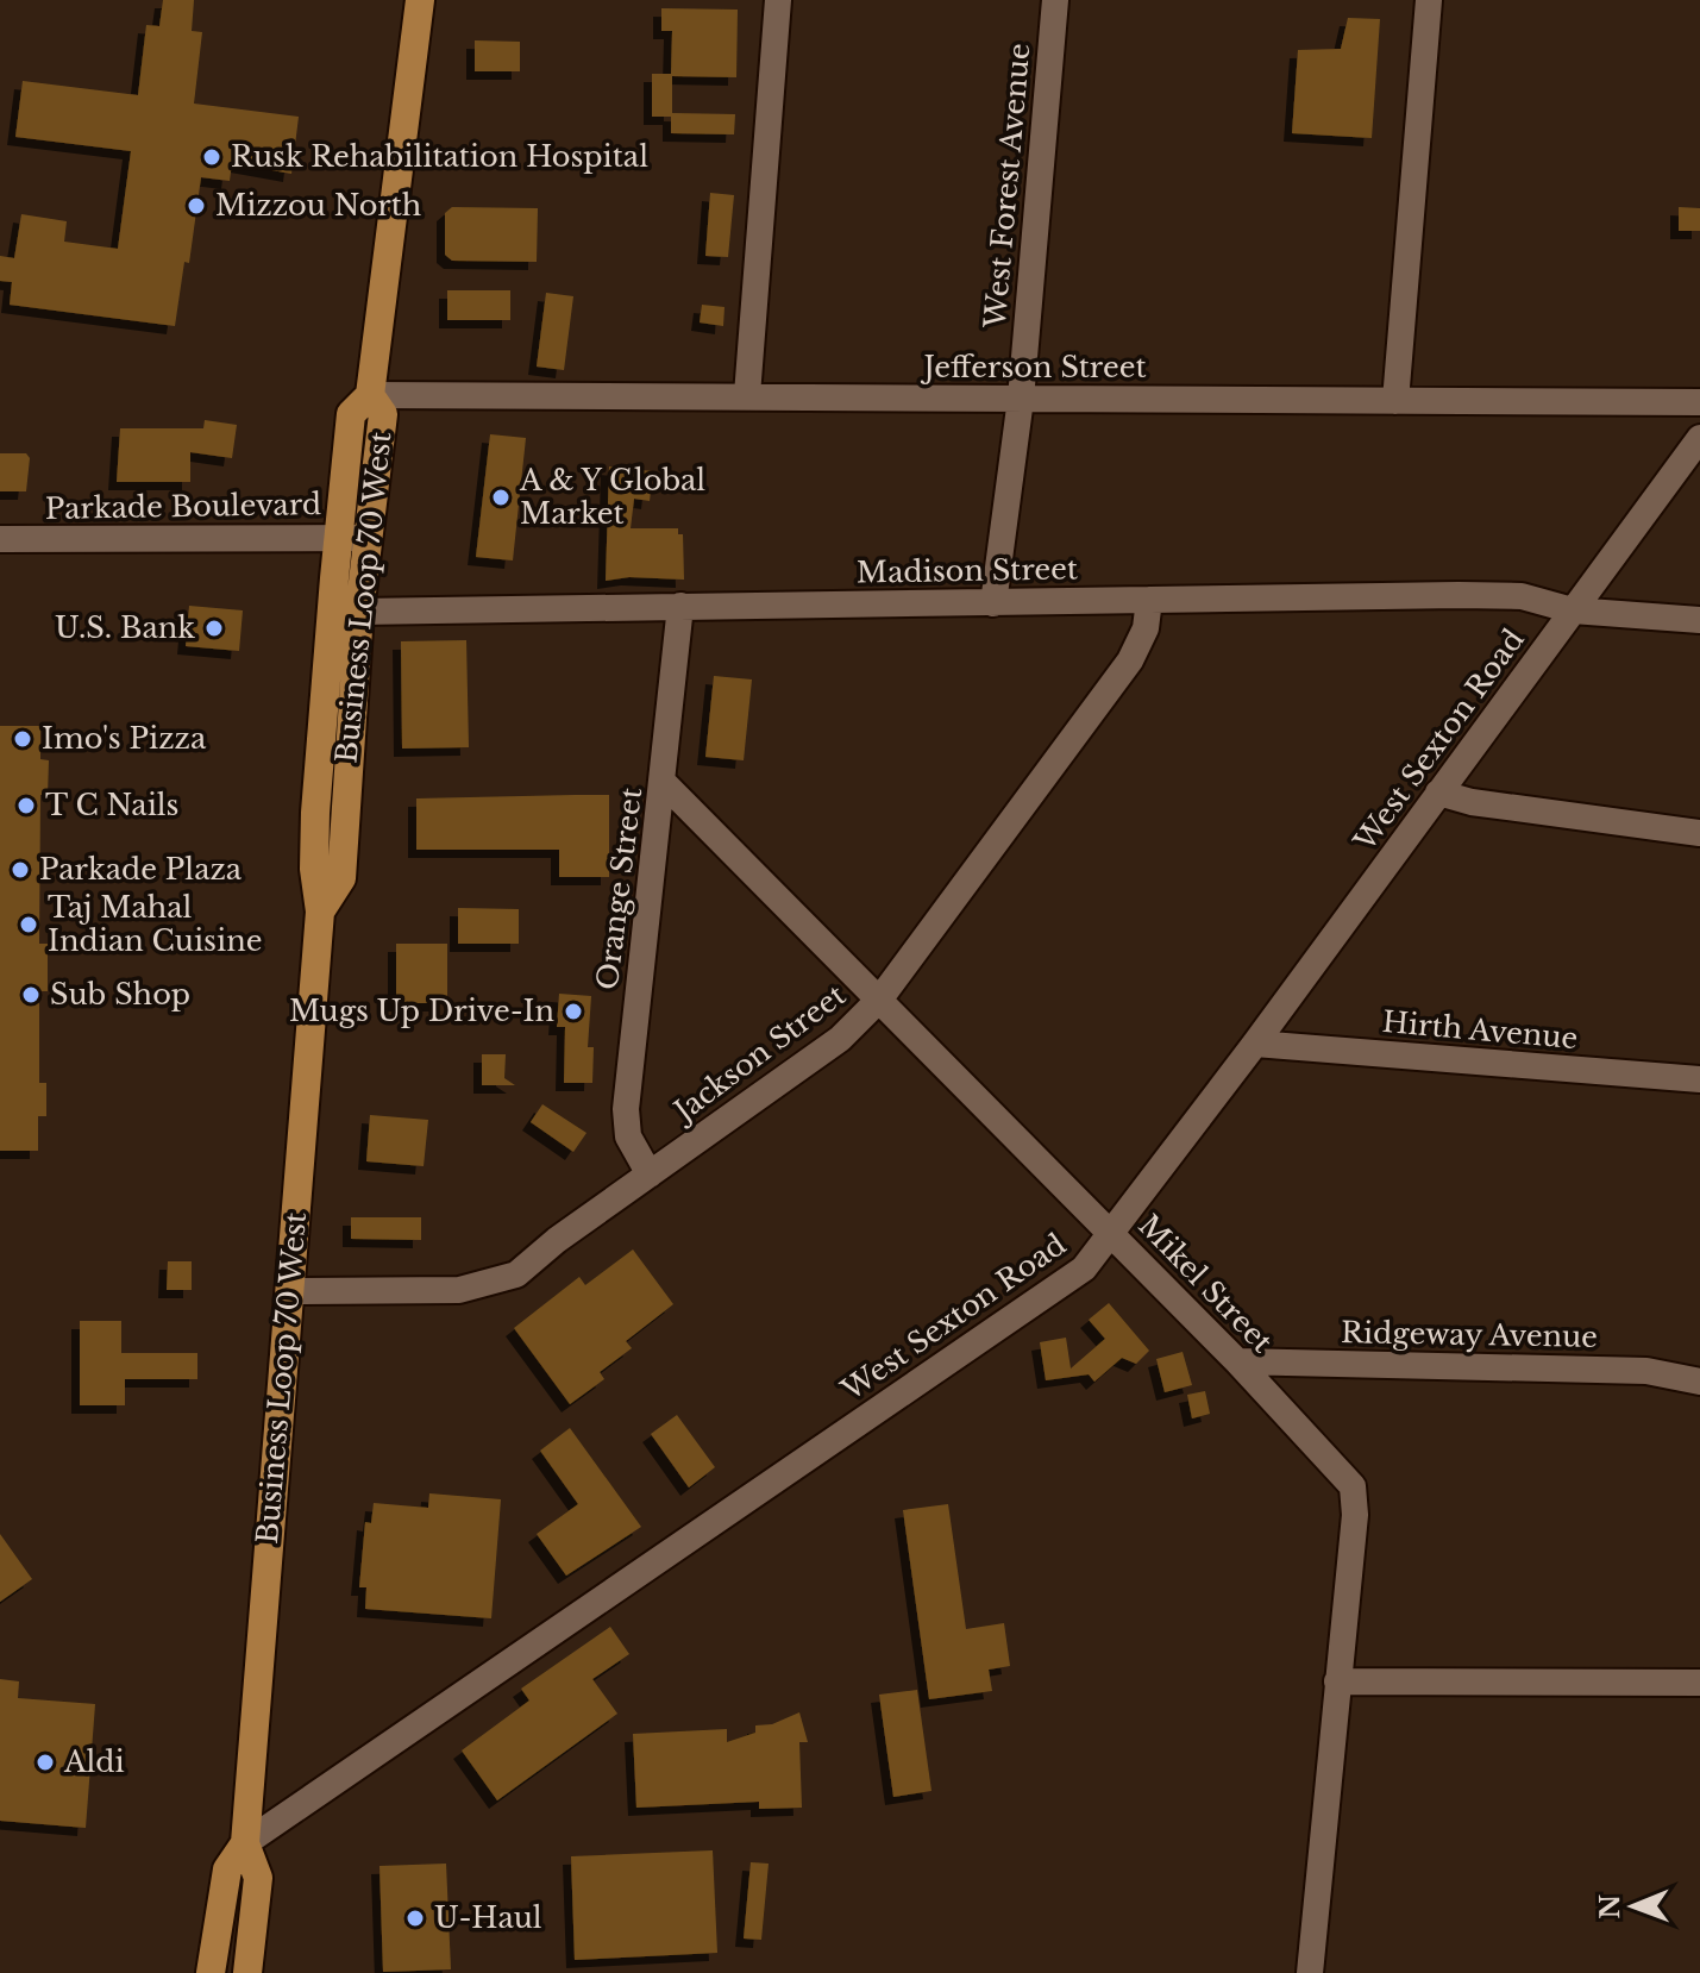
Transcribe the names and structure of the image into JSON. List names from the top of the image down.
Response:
{
  "streets": {
    "main road": ["Business Loop 70 West"],
    "street": [
      "West Forest Avenue",
      "Jefferson Street",
      "Parkade Boulevard",
      "Madison Street",
      "West Sexton Road",
      "Orange Street",
      "Hirth Avenue",
      "Jackson Street",
      "Mikel Street",
      "Ridgeway Avenue"
    ]
  },
  "crossings": [
    ["West Forest Avenue", "Jefferson Street"],
    ["West Forest Avenue", "Madison Street"],
    ["Jefferson Street", "Business Loop 70 West"],
    ["Parkade Boulevard", "Business Loop 70 West"],
    ["Madison Street", "Business Loop 70 West"],
    ["Madison Street", "West Sexton Road"],
    ["Madison Street", "Orange Street"],
    ["Madison Street", "Jackson Street"],
    ["Business Loop 70 West", "West Sexton Road"],
    ["Business Loop 70 West", "Jackson Street"],
    ["West Sexton Road", "Hirth Avenue"],
    ["West Sexton Road", "Mikel Street"],
    ["Orange Street", "Jackson Street"],
    ["Orange Street", "Mikel Street"],
    ["Jackson Street", "Mikel Street"],
    ["Mikel Street", "Ridgeway Avenue"]
  ],
  "places": [
    "Rusk Rehabilitation Hospital",
    "Mizzou North",
    "A & Y Global Market",
    "U.S. Bank",
    "Imo's Pizza",
    "T C Nails",
    "Parkade Plaza",
    "Taj Mahal Indian Cuisine",
    "Sub Shop",
    "Mugs Up Drive-In",
    "Aldi",
    "U-Haul"
  ],
  "north": "left"
}
